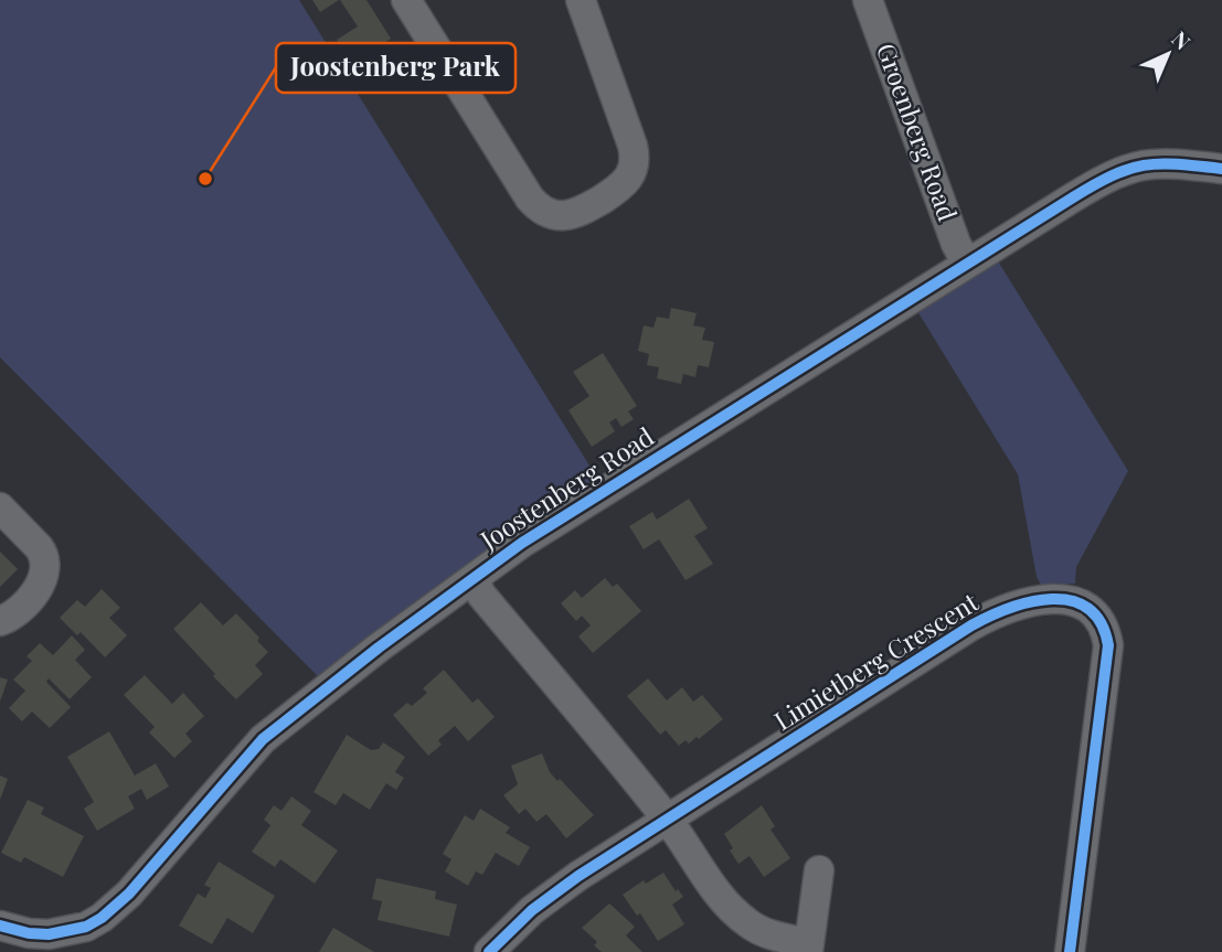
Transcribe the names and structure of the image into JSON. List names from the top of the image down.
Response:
{
  "streets": {
    "street": ["Groenberg Road", "Joostenberg Road", "Limietberg Crescent"]
  },
  "crossings": [
    ["Groenberg Road", "Joostenberg Road"]
  ],
  "places": ["Joostenberg Park"],
  "north": "top right"
}
